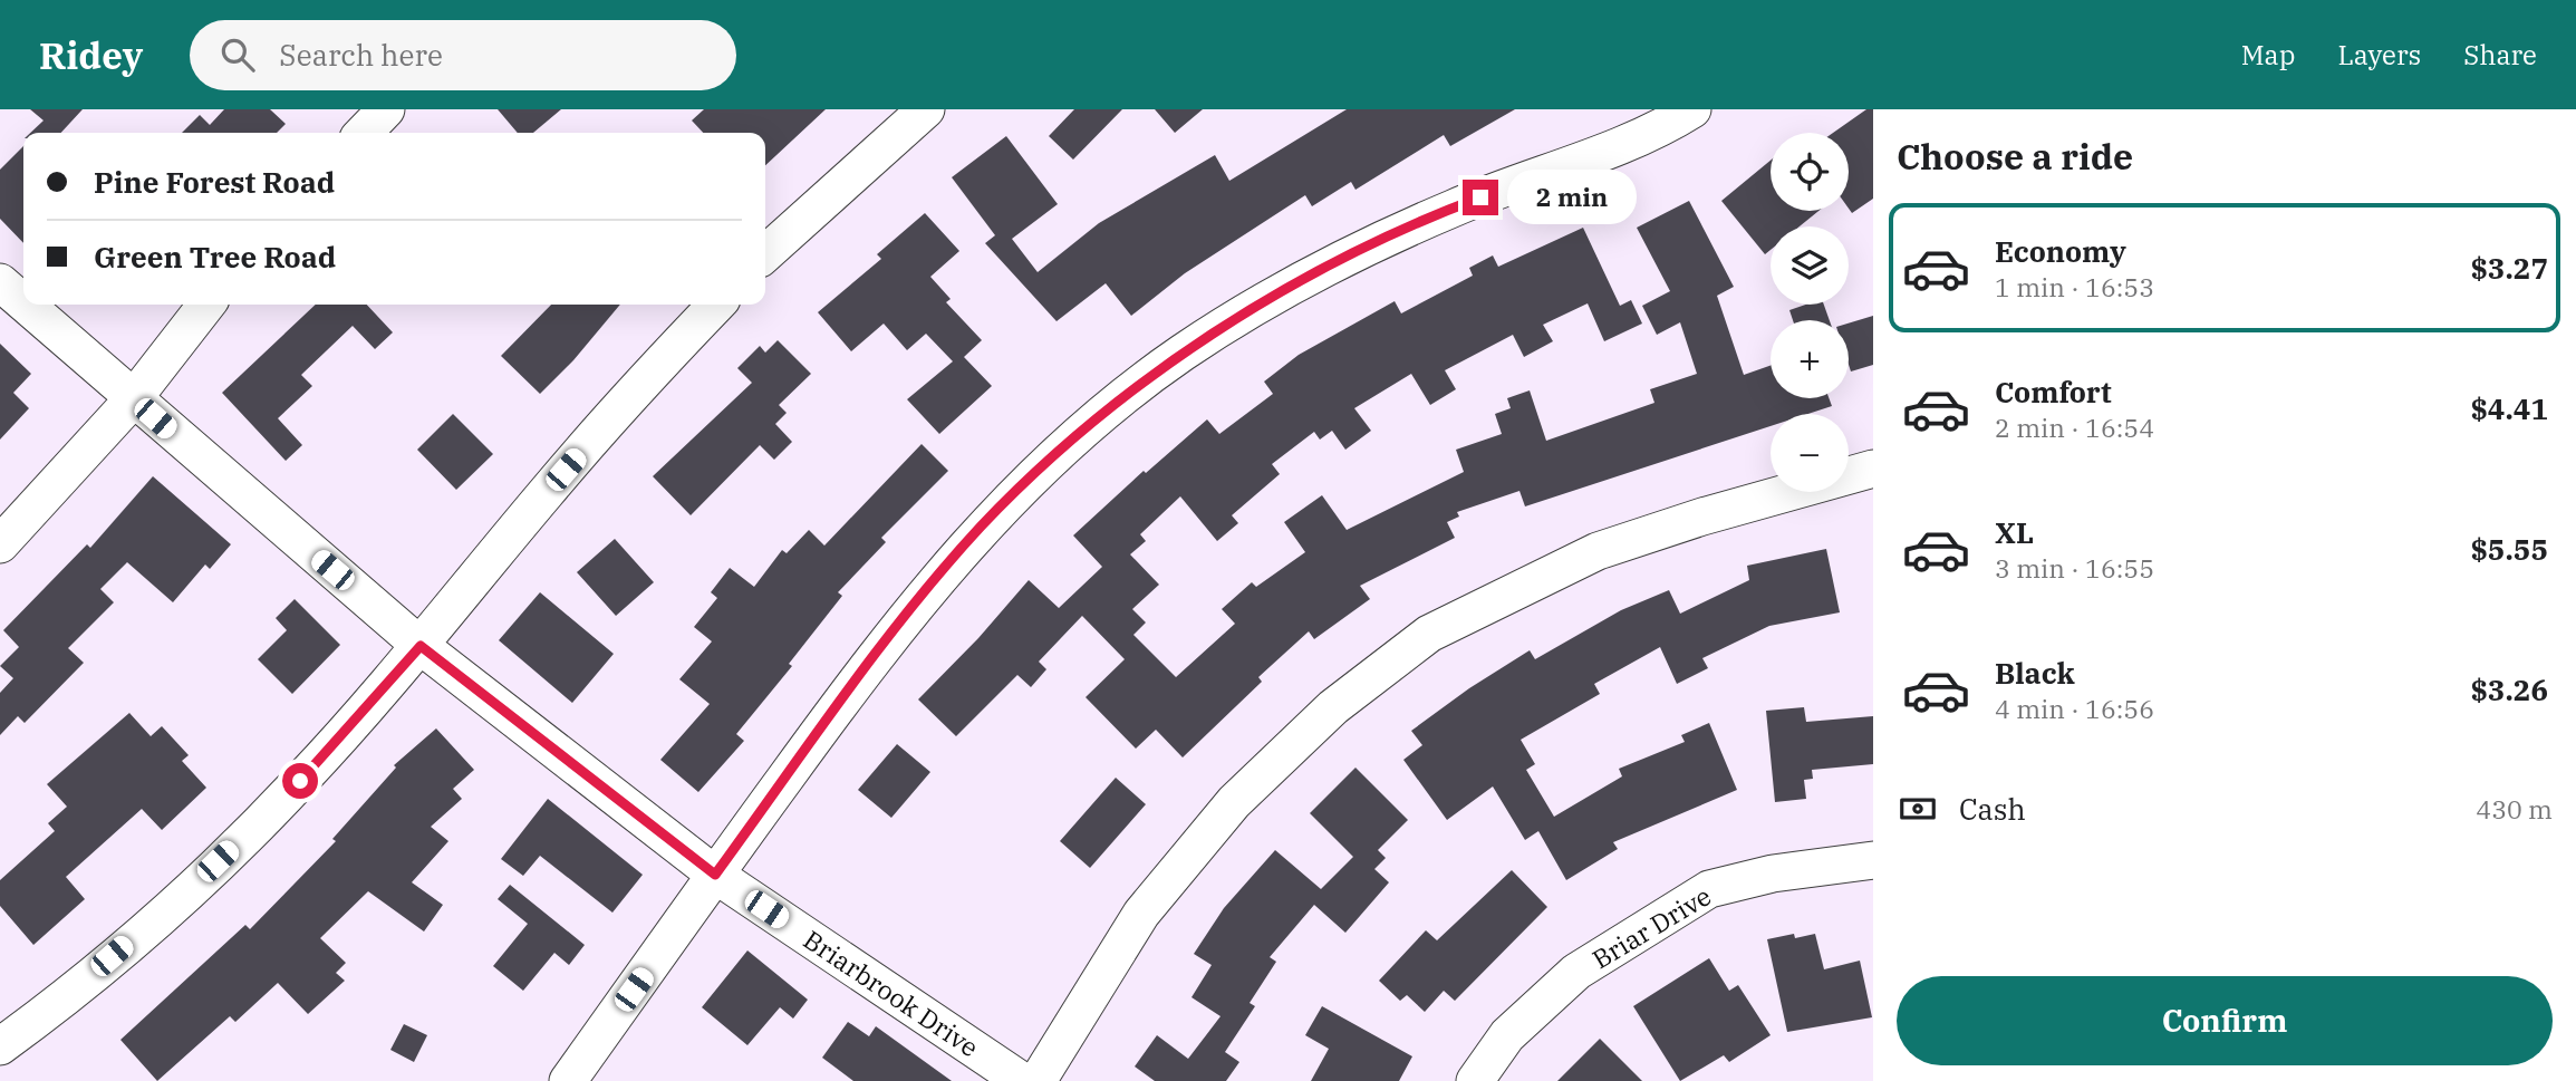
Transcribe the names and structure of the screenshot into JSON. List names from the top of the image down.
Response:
{
  "streets": {
    "street": ["Briar Drive", "Briarbrook Drive"]
  },
  "page": {
    "header": "Ridey",
    "search": "Search here",
    "nav": ["Map", "Layers", "Share"],
    "heading": "Choose a ride",
    "map_buttons": ["+", "−"],
    "banner": ["Pine Forest Road", "Green Tree Road"],
    "bubble": "2 min",
    "list": [
      {
        "name": "Economy",
        "note": "1 min · 16:53",
        "value": "$3.27"
      },
      {
        "name": "Comfort",
        "note": "2 min · 16:54",
        "value": "$4.41"
      },
      {
        "name": "XL",
        "note": "3 min · 16:55",
        "value": "$5.55"
      },
      {
        "name": "Black",
        "note": "4 min · 16:56",
        "value": "$3.26"
      }
    ],
    "pay": ["Cash", "430 m"],
    "buttons": "Confirm"
  }
}
